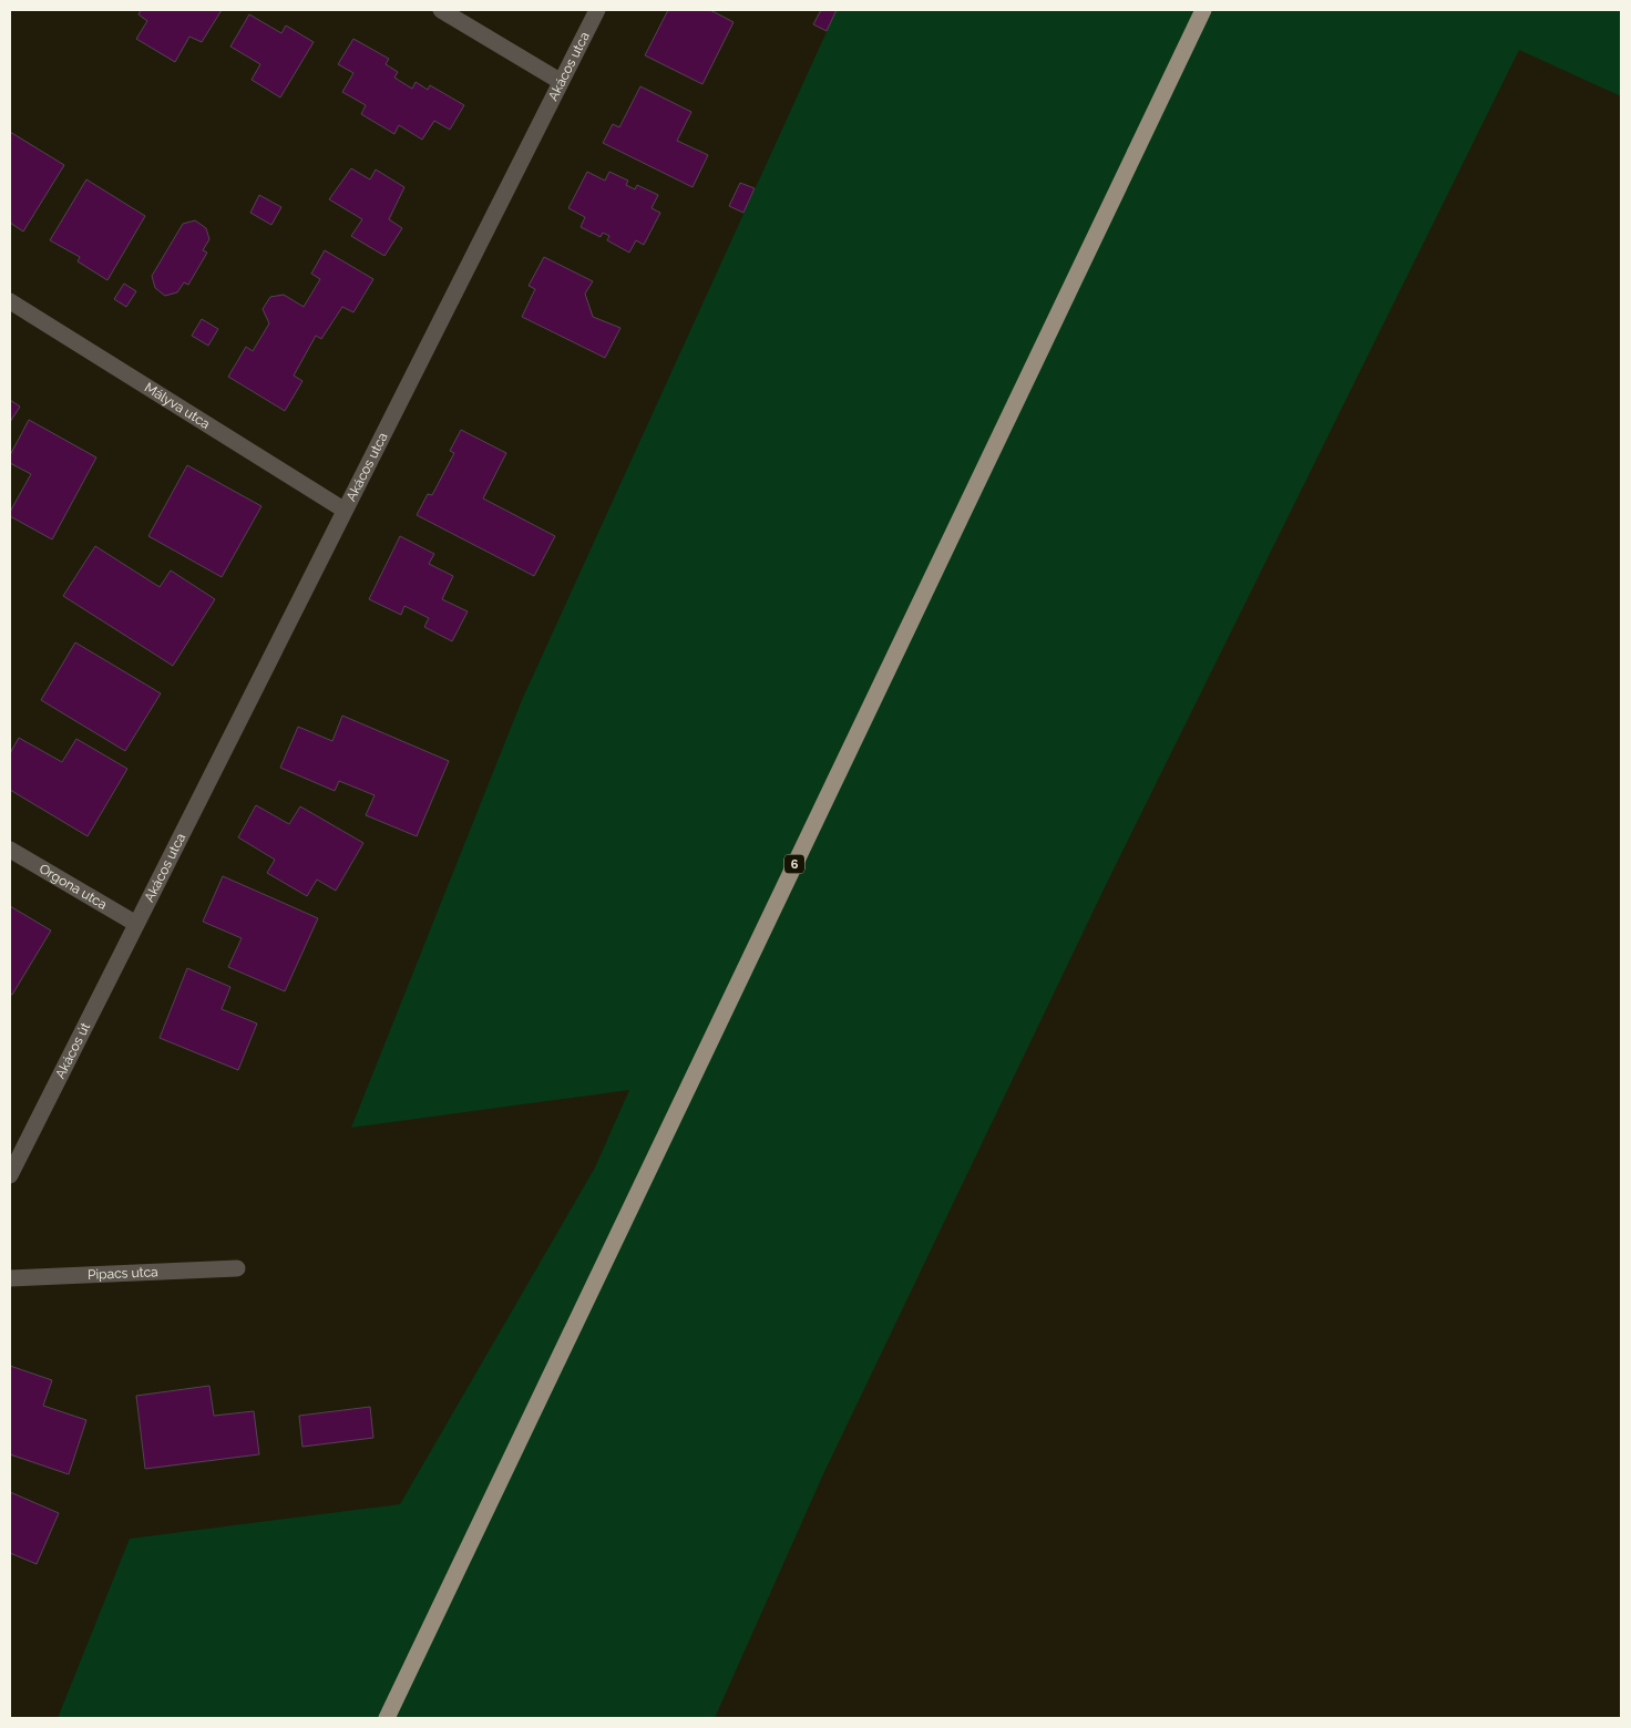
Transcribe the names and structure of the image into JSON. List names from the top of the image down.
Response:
{
  "streets": {
    "main road": ["6"],
    "street": [
      "Akácos utca",
      "Mályva utca",
      "Orgona utca",
      "Akácos út",
      "Pipacs utca"
    ]
  },
  "crossings": [
    ["Akácos utca", "Mályva utca"],
    ["Akácos utca", "Orgona utca"],
    ["Akácos utca", "Akácos út"],
    ["Orgona utca", "Akácos út"]
  ]
}
